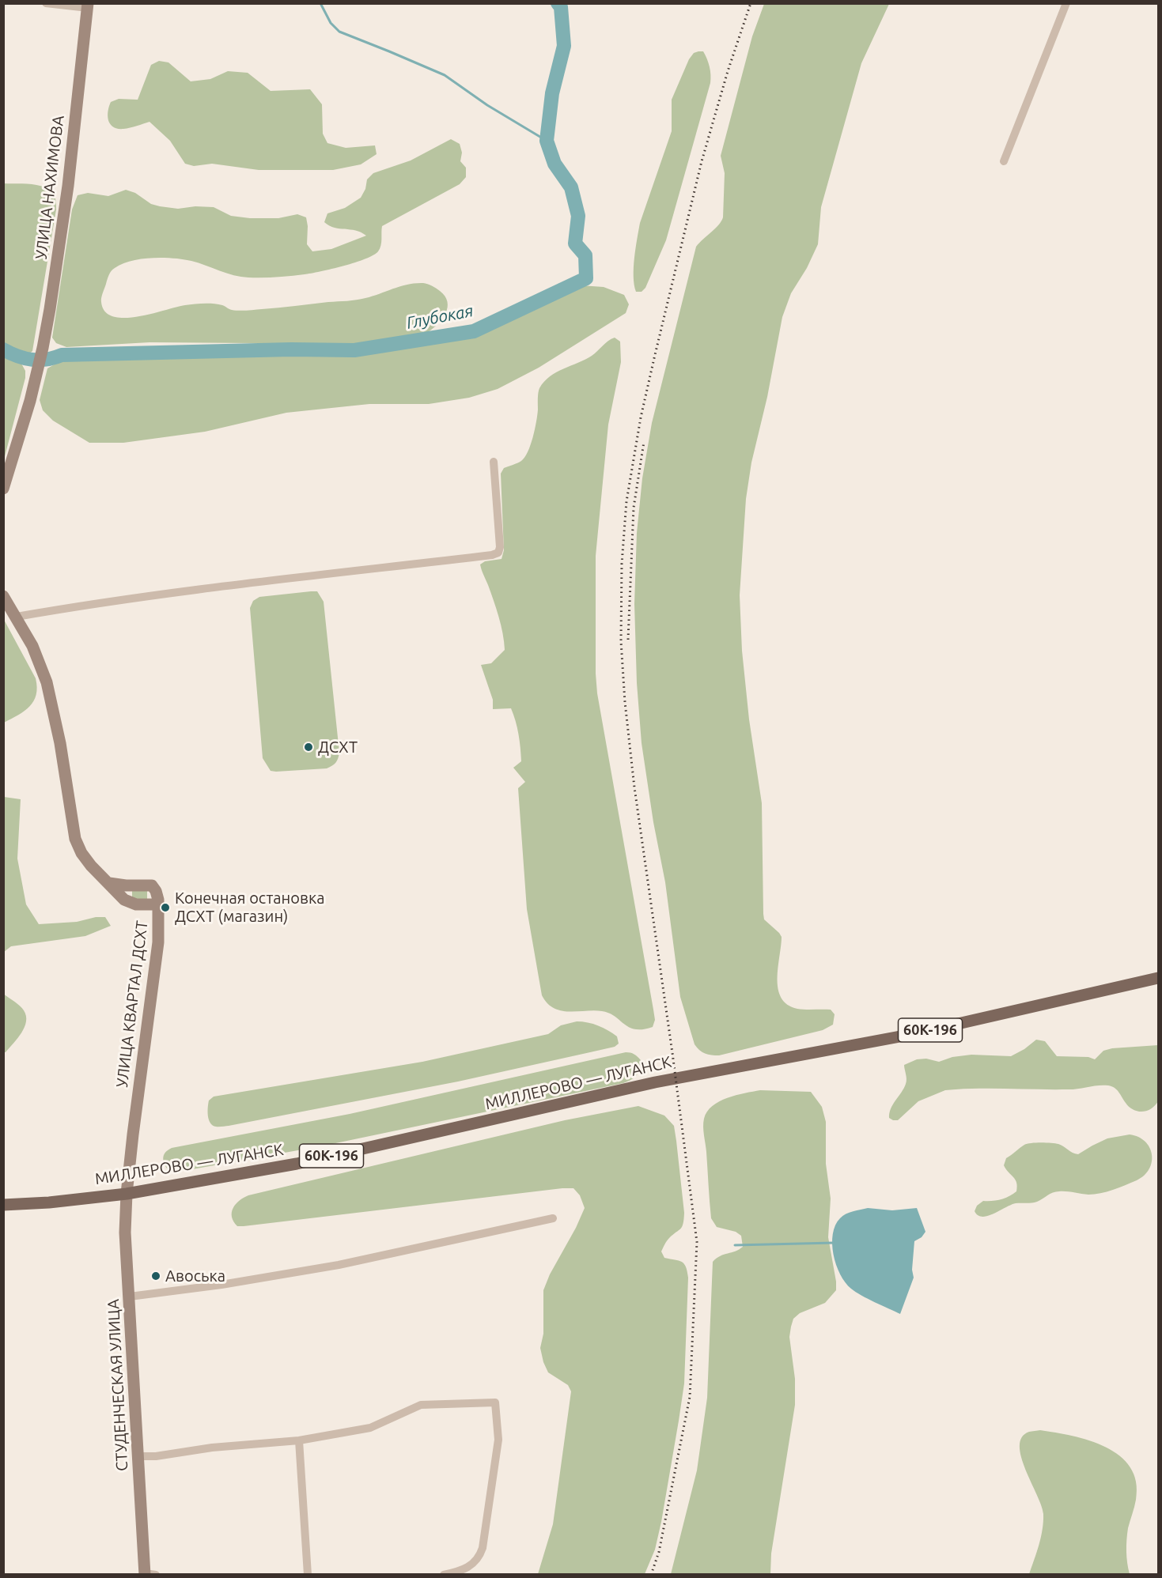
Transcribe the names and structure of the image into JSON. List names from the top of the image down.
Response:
{
  "streets": {
    "main road": ["60К-196", "МИЛЛЕРОВО — ЛУГАНСК"],
    "street": ["УЛИЦА НАХИМОВА", "УЛИЦА КВАРТАЛ ДСХТ", "СТУДЕНЧЕСКАЯ УЛИЦА"]
  },
  "crossings": [
    ["УЛИЦА КВАРТАЛ ДСХТ", "МИЛЛЕРОВО — ЛУГАНСК"],
    ["УЛИЦА КВАРТАЛ ДСХТ", "СТУДЕНЧЕСКАЯ УЛИЦА"],
    ["МИЛЛЕРОВО — ЛУГАНСК", "СТУДЕНЧЕСКАЯ УЛИЦА"]
  ],
  "water": ["Глубокая"],
  "places": ["ДСХТ", "Конечная остановка ДСХТ (магазин)", "Авоська"]
}
